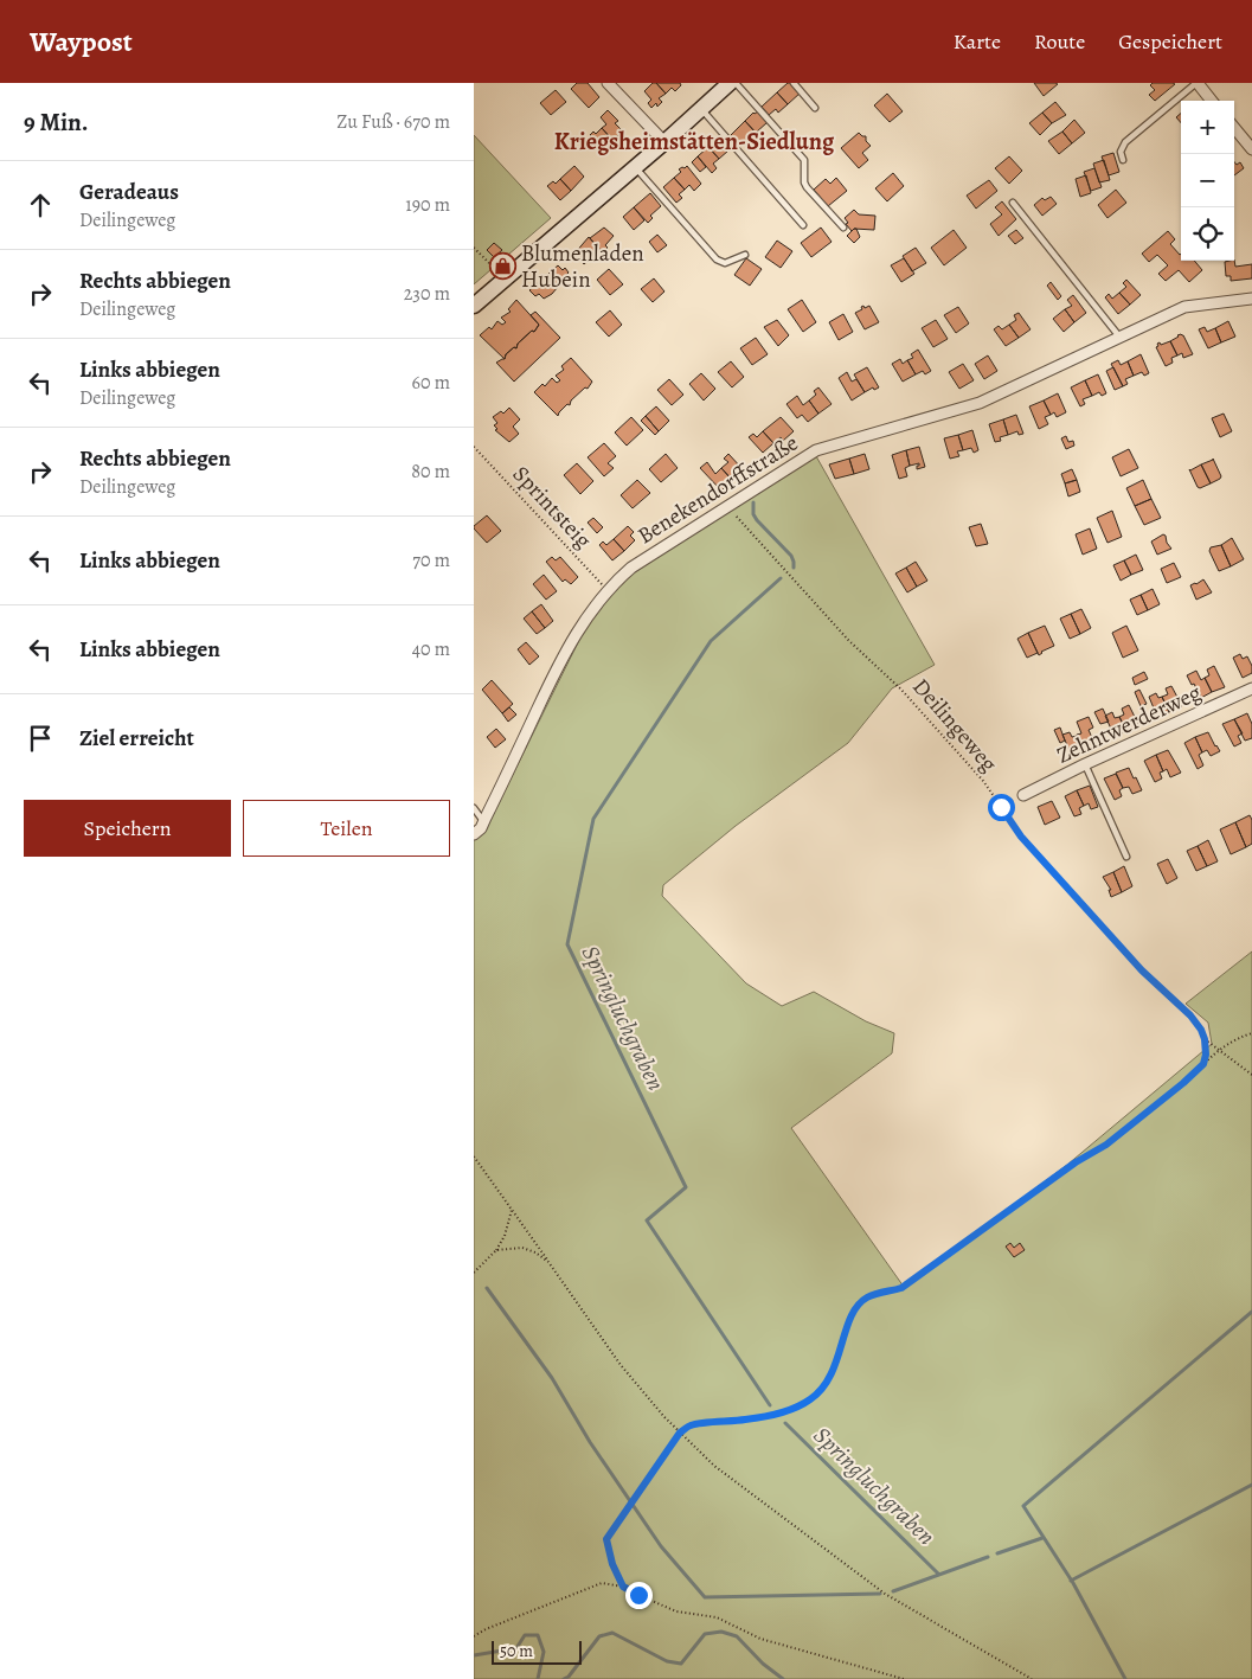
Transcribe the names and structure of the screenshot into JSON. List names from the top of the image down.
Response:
{
  "streets": {
    "street": ["Benekendorffstraße", "Zehntwerderweg"],
    "path": ["Sprintsteig", "Deilingeweg"]
  },
  "crossings": [
    ["Benekendorffstraße", "Sprintsteig"],
    ["Benekendorffstraße", "Deilingeweg"]
  ],
  "districts": ["Kriegsheimstätten-Siedlung"],
  "water": ["Springluchgraben"],
  "places": {
    "shop": ["Blumenladen Hubein"]
  },
  "scale_bar": "50 m",
  "page": {
    "header": "Waypost",
    "nav": ["Karte", "Route", "Gespeichert"],
    "heading": ["9 Min.", "Zu Fuß · 670 m"],
    "map_buttons": ["+", "−"],
    "list": [
      ["Geradeaus", "Deilingeweg", "190 m"],
      ["Rechts abbiegen", "Deilingeweg", "230 m"],
      ["Links abbiegen", "Deilingeweg", "60 m"],
      ["Rechts abbiegen", "Deilingeweg", "80 m"],
      ["Links abbiegen", "70 m"],
      ["Links abbiegen", "40 m"],
      "Ziel erreicht"
    ],
    "buttons": ["Speichern", "Teilen"],
    "scale": "50 m"
  }
}
